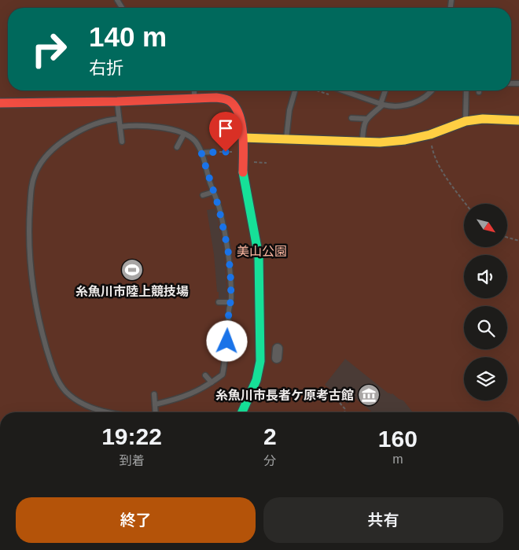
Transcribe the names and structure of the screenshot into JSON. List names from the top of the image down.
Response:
{
  "parks": ["美山公園"],
  "places": {
    "sports": ["糸魚川市陸上競技場"],
    "museum": ["糸魚川市長者ケ原考古館"]
  },
  "north": "bottom right",
  "page": {
    "turn": ["140 m", "右折"],
    "eta": [
      "19:22",
      "到着",
      "2",
      "分",
      "160",
      "m"
    ],
    "buttons": ["終了", "共有"]
  }
}
